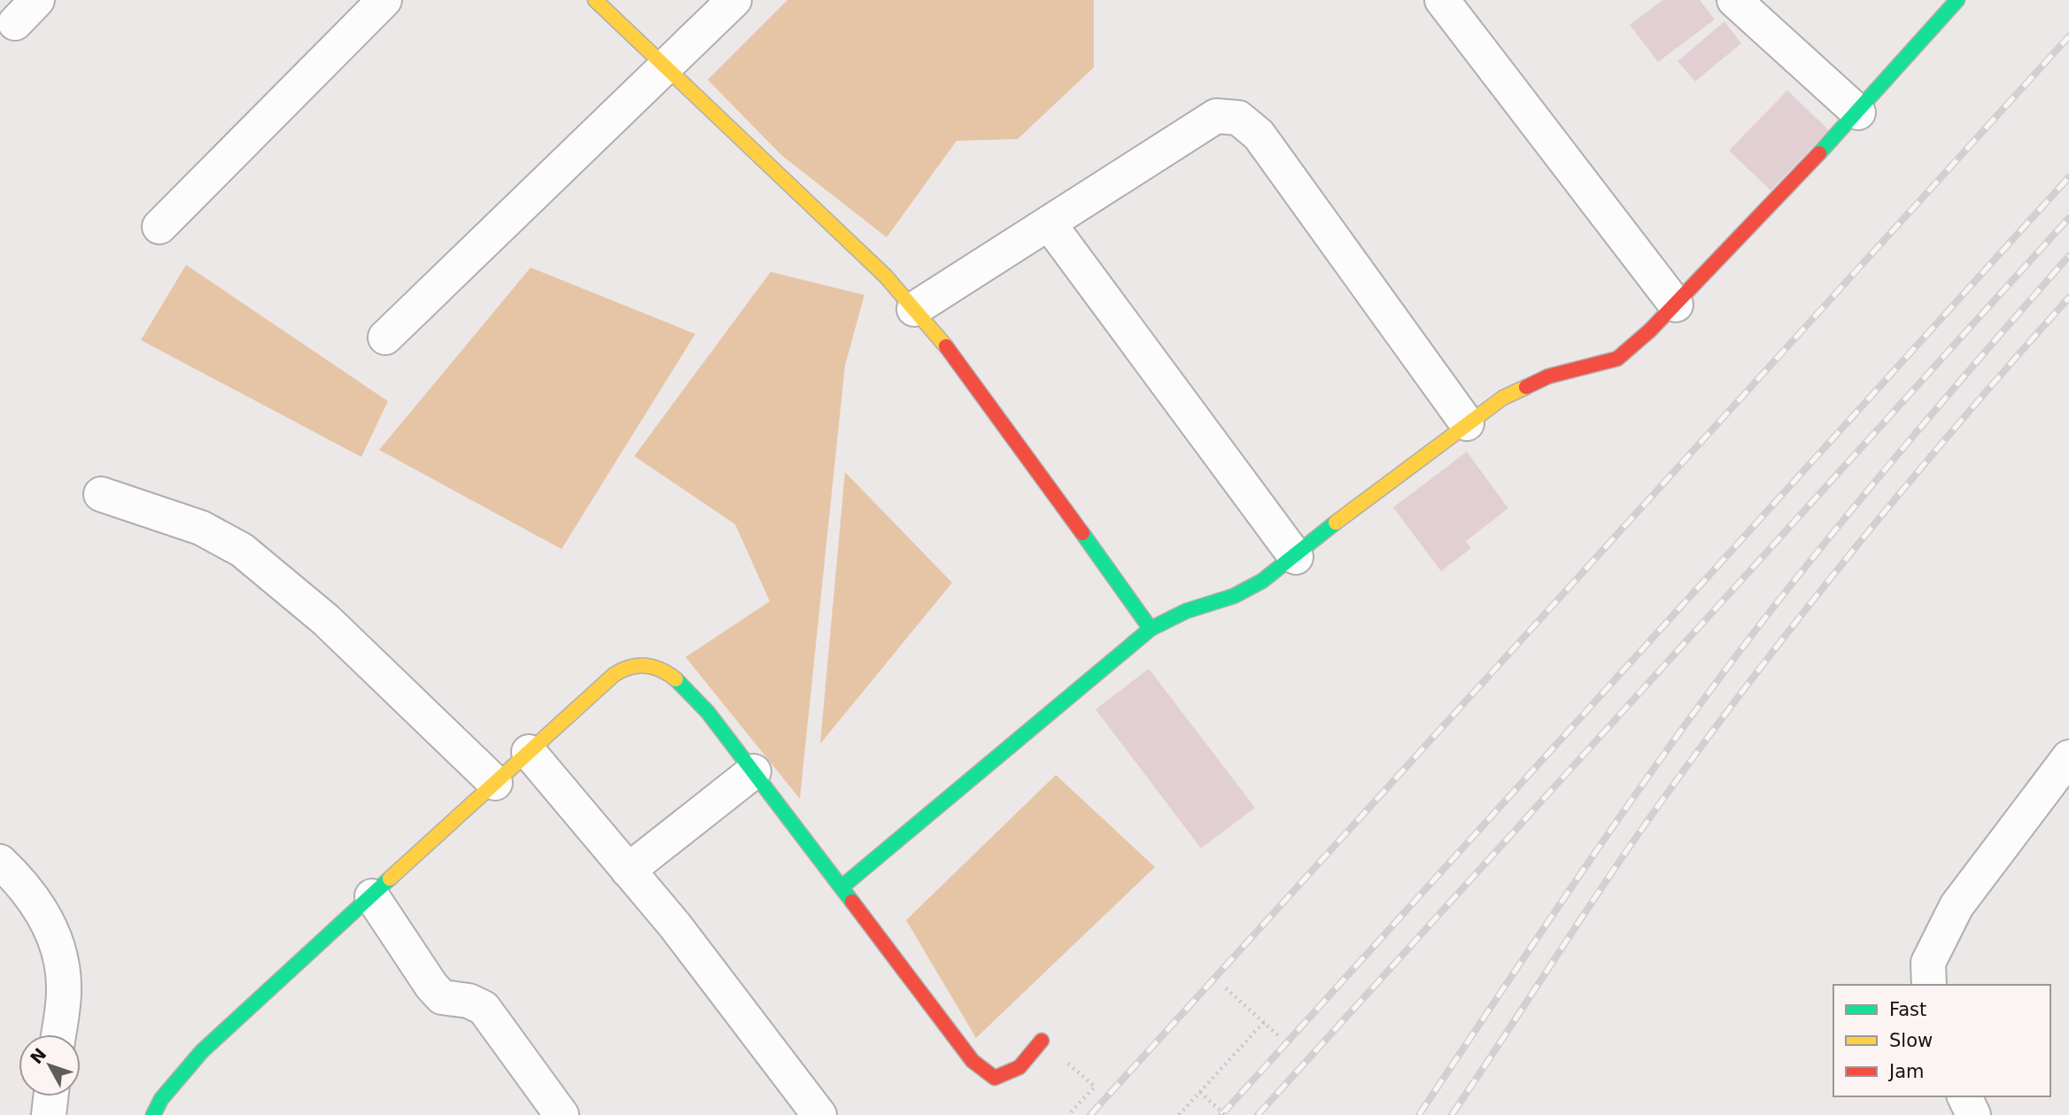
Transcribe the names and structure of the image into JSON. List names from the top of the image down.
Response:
{
  "legend": ["Fast", "Slow", "Jam"],
  "north": "top left"
}
